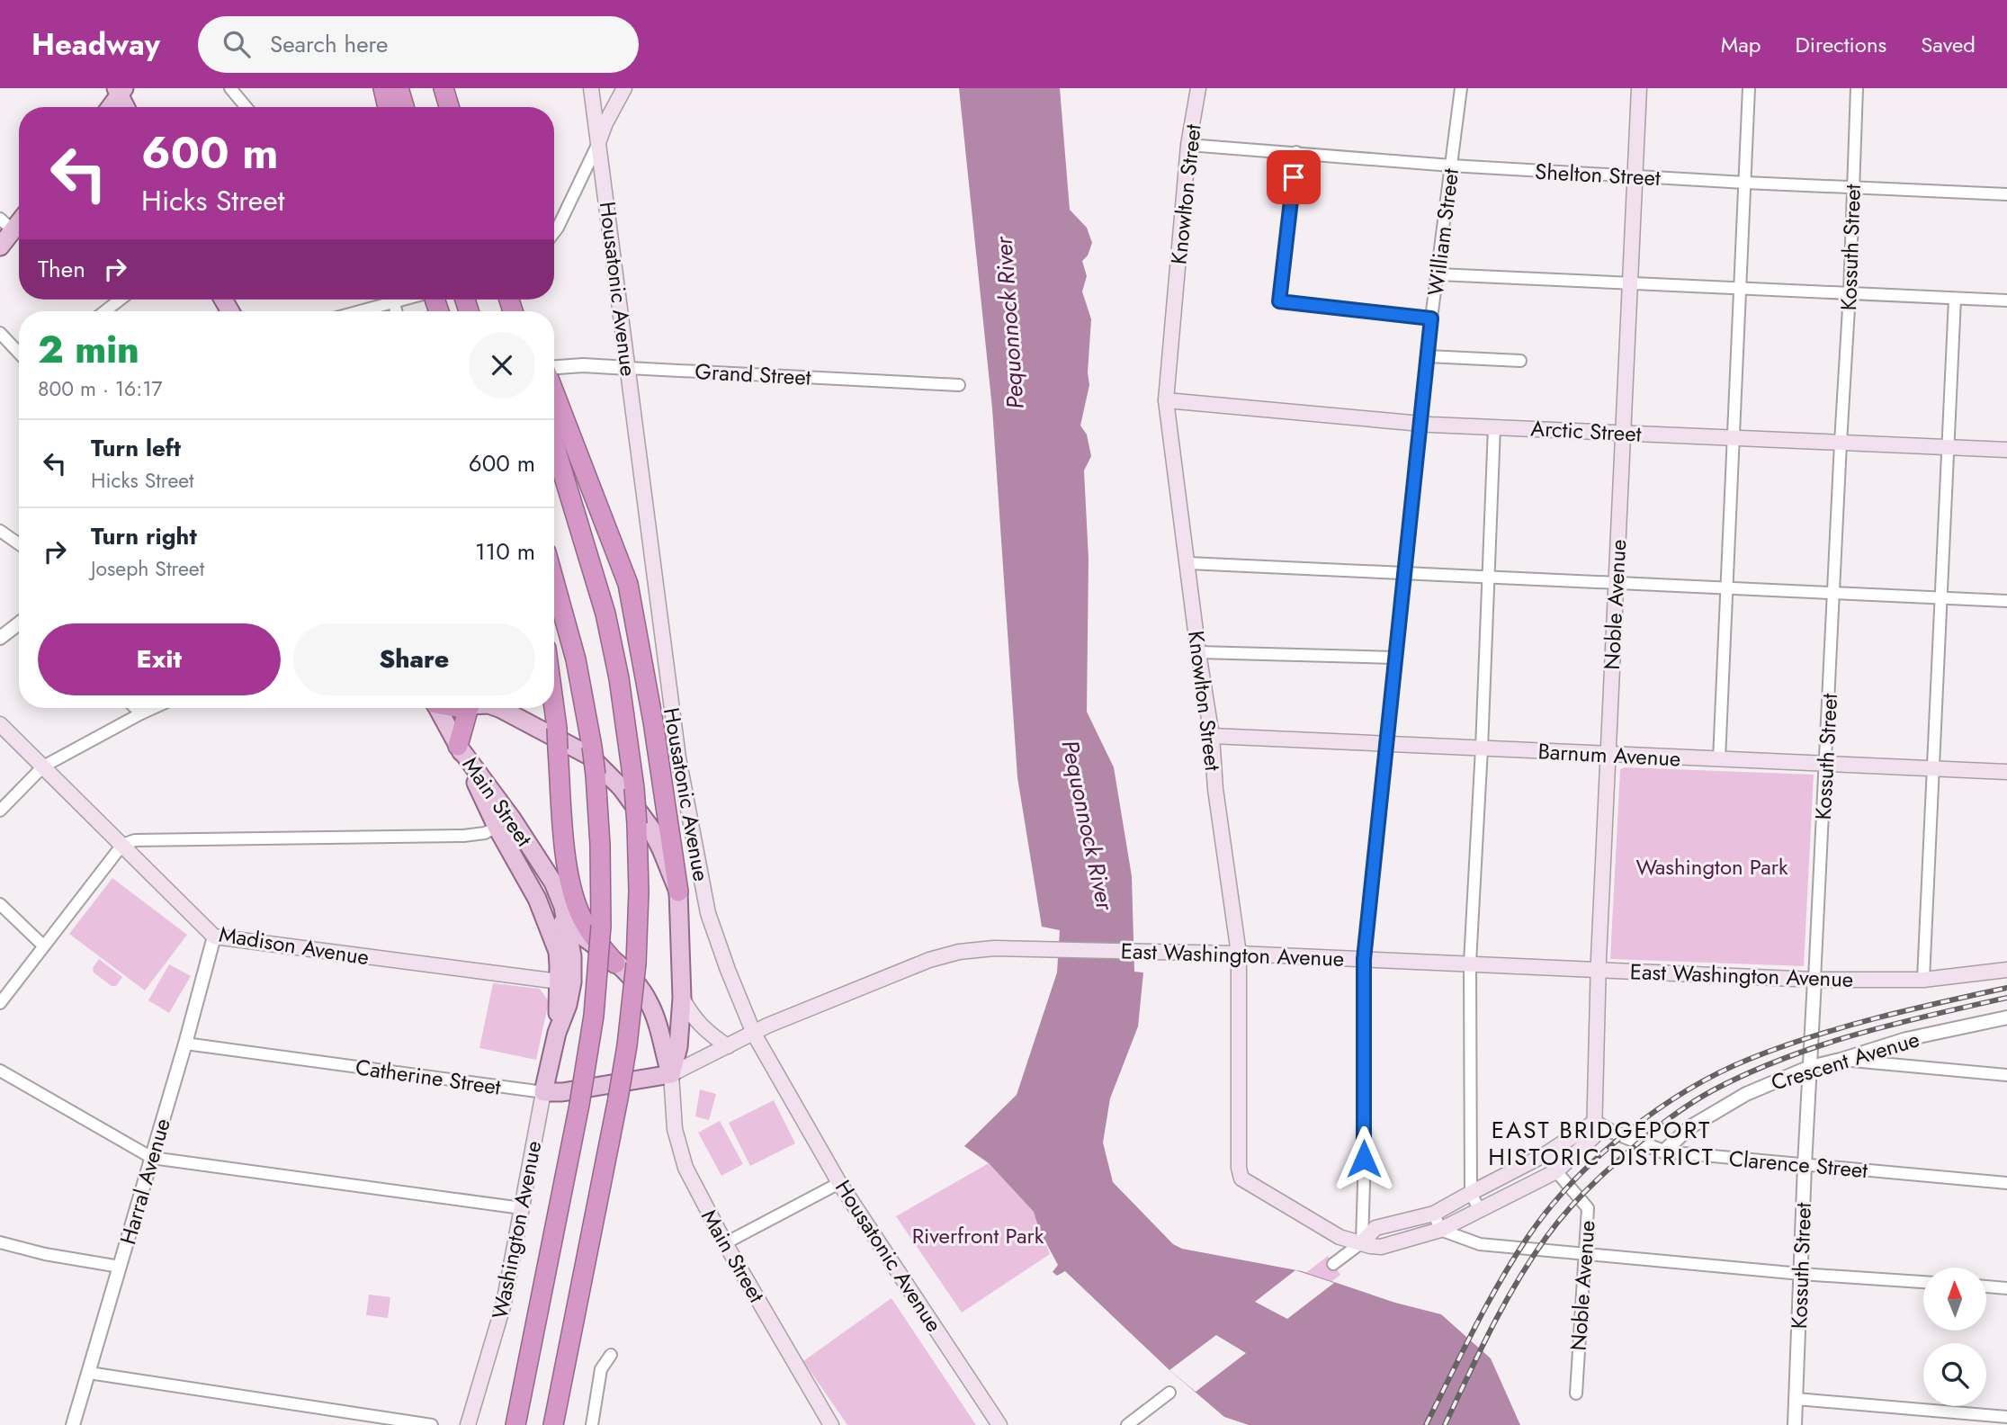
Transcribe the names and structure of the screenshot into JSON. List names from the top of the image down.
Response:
{
  "streets": {
    "main road": [
      "Knowlton Street",
      "Housatonic Avenue",
      "Arctic Street",
      "Noble Avenue",
      "Barnum Avenue",
      "Main Street",
      "Madison Avenue",
      "East Washington Avenue",
      "Catherine Street",
      "Washington Avenue"
    ],
    "street": [
      "Shelton Street",
      "William Street",
      "Kossuth Street",
      "Grand Street",
      "Crescent Avenue",
      "Clarence Street",
      "Harral Avenue"
    ]
  },
  "crossings": [
    ["Shelton Street", "Knowlton Street"],
    ["Shelton Street", "William Street"],
    ["Shelton Street", "Kossuth Street"],
    ["Shelton Street", "Noble Avenue"],
    ["Knowlton Street", "William Street"],
    ["Knowlton Street", "Arctic Street"],
    ["Knowlton Street", "Barnum Avenue"],
    ["Knowlton Street", "East Washington Avenue"],
    ["William Street", "Arctic Street"],
    ["William Street", "Barnum Avenue"],
    ["William Street", "East Washington Avenue"],
    ["Kossuth Street", "Arctic Street"],
    ["Kossuth Street", "Barnum Avenue"],
    ["Kossuth Street", "East Washington Avenue"],
    ["Kossuth Street", "Crescent Avenue"],
    ["Kossuth Street", "Clarence Street"],
    ["Housatonic Avenue", "Grand Street"],
    ["Housatonic Avenue", "East Washington Avenue"],
    ["Arctic Street", "Noble Avenue"],
    ["Noble Avenue", "Barnum Avenue"],
    ["Noble Avenue", "East Washington Avenue"],
    ["Noble Avenue", "Clarence Street"],
    ["Main Street", "Madison Avenue"],
    ["Main Street", "East Washington Avenue"],
    ["Main Street", "Catherine Street"],
    ["Main Street", "Washington Avenue"],
    ["Madison Avenue", "Harral Avenue"],
    ["Madison Avenue", "Washington Avenue"],
    ["East Washington Avenue", "Catherine Street"],
    ["Crescent Avenue", "Clarence Street"],
    ["Catherine Street", "Harral Avenue"],
    ["Catherine Street", "Washington Avenue"]
  ],
  "districts": ["EAST BRIDGEPORT HISTORIC DISTRICT"],
  "water": ["Pequonnock River"],
  "parks": ["Washington Park", "Riverfront Park"],
  "north": "top",
  "page": {
    "header": "Headway",
    "search": "Search here",
    "nav": ["Map", "Directions", "Saved"],
    "turn": ["600 m", "Hicks Street"],
    "then": "Then",
    "heading": ["2 min", "800 m · 16:17"],
    "list": [
      {
        "name": "Turn left",
        "note": "Hicks Street",
        "value": "600 m"
      },
      {
        "name": "Turn right",
        "note": "Joseph Street",
        "value": "110 m"
      }
    ],
    "buttons": ["Exit", "Share"]
  }
}
